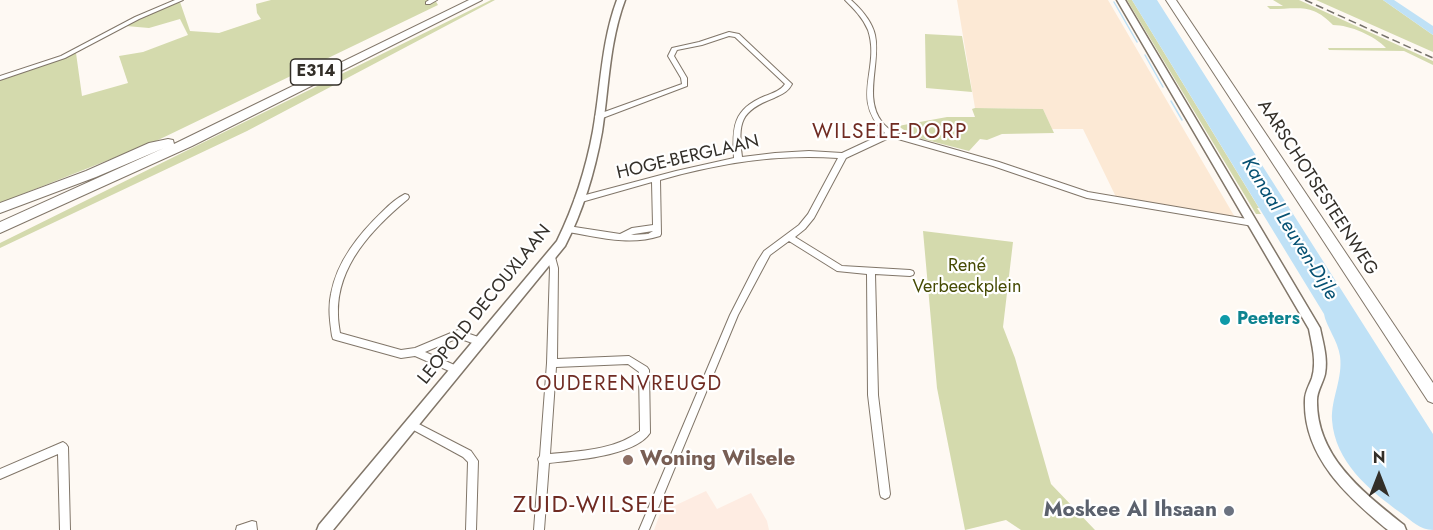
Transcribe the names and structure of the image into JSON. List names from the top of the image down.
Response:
{
  "streets": {
    "highway": ["E314"],
    "main road": ["AARSCHOTSESTEENWEG"],
    "street": ["HOGE-BERGLAAN", "LEOPOLD DECOUXLAAN"]
  },
  "crossings": [
    ["HOGE-BERGLAAN", "LEOPOLD DECOUXLAAN"]
  ],
  "districts": ["WILSELE-DORP", "OUDERENVREUGD", "ZUID-WILSELE"],
  "water": ["Kanaal Leuven-Dijle"],
  "parks": ["René Verbeeckplein"],
  "places": ["Peeters", "Woning Wilsele", "Moskee Al Ihsaan"],
  "north": "top"
}
